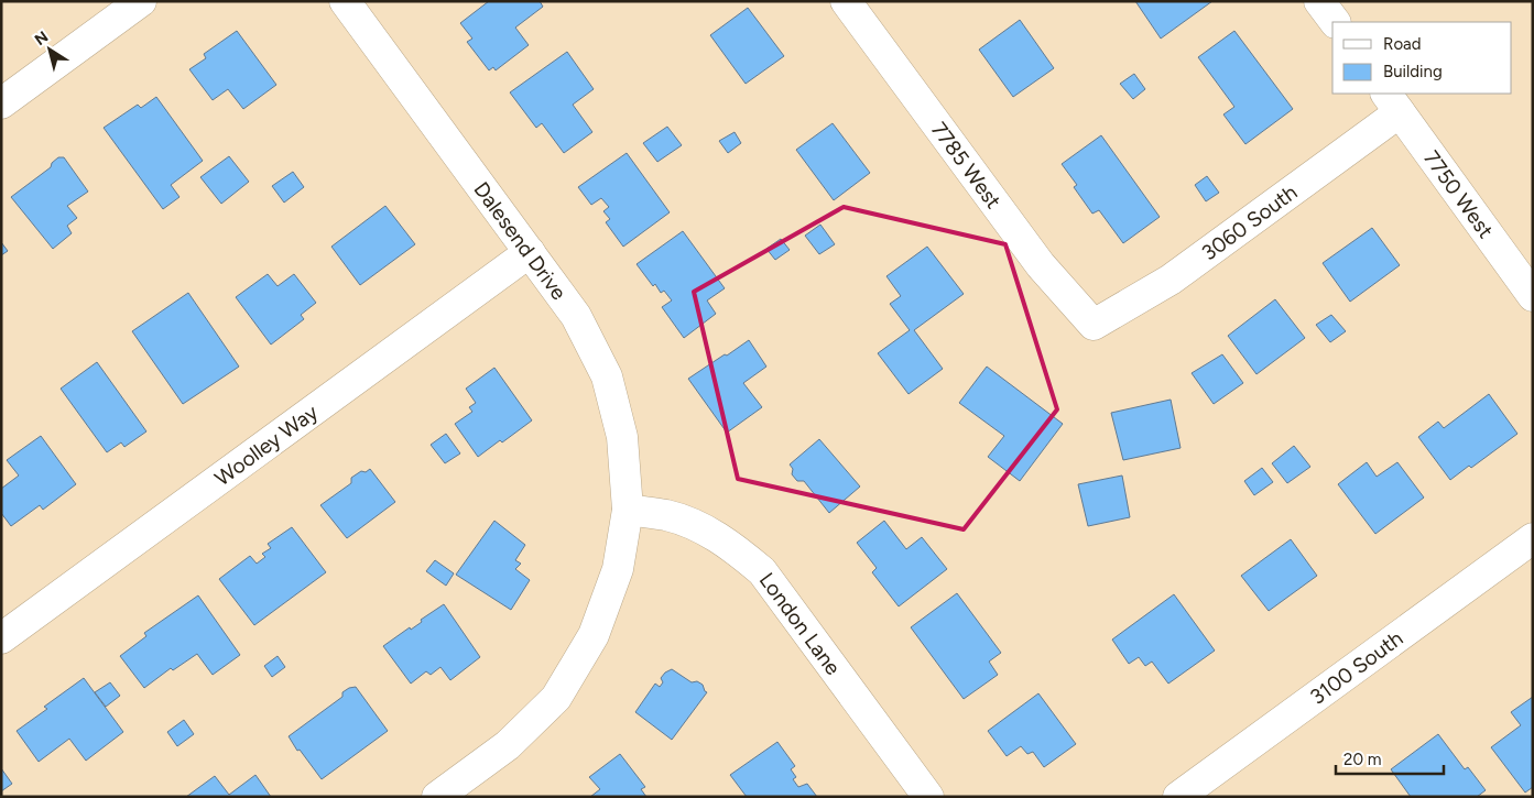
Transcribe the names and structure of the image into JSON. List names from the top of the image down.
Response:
{
  "streets": {
    "street": [
      "7785 West",
      "7750 West",
      "3060 South",
      "Dalesend Drive",
      "Woolley Way",
      "London Lane",
      "3100 South"
    ]
  },
  "crossings": [
    ["7785 West", "3060 South"],
    ["7750 West", "3060 South"],
    ["Dalesend Drive", "Woolley Way"],
    ["Dalesend Drive", "London Lane"]
  ],
  "legend": ["Road", "Building"],
  "scale_bar": "20 m",
  "north": "top left"
}
